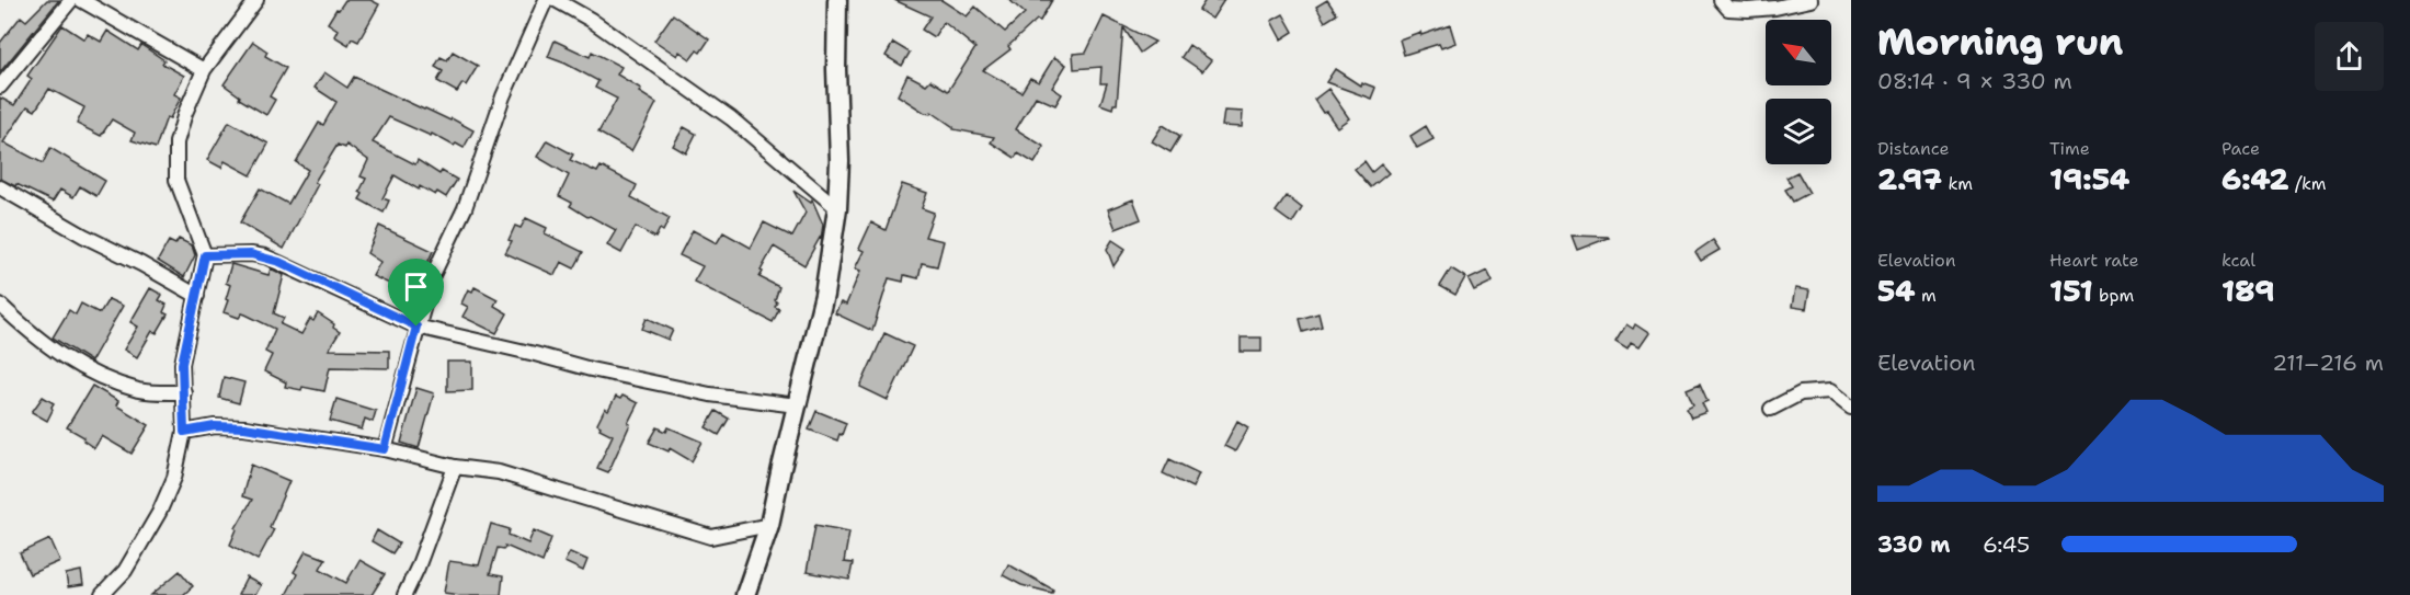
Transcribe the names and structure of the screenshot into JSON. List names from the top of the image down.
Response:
{
  "north": "top left",
  "page": {
    "heading": ["Morning run", "08:14 · 9 × 330 m"],
    "stats": [
      ["Distance", "2.97 km"],
      ["Time", "19:54"],
      ["Pace", "6:42 /km"],
      ["Elevation", "54 m"],
      ["Heart rate", "151 bpm"],
      ["kcal", "189"]
    ],
    "chart": ["Elevation", "211–216 m"],
    "list": [
      {
        "name": "330 m",
        "note": "6:45"
      }
    ]
  }
}
